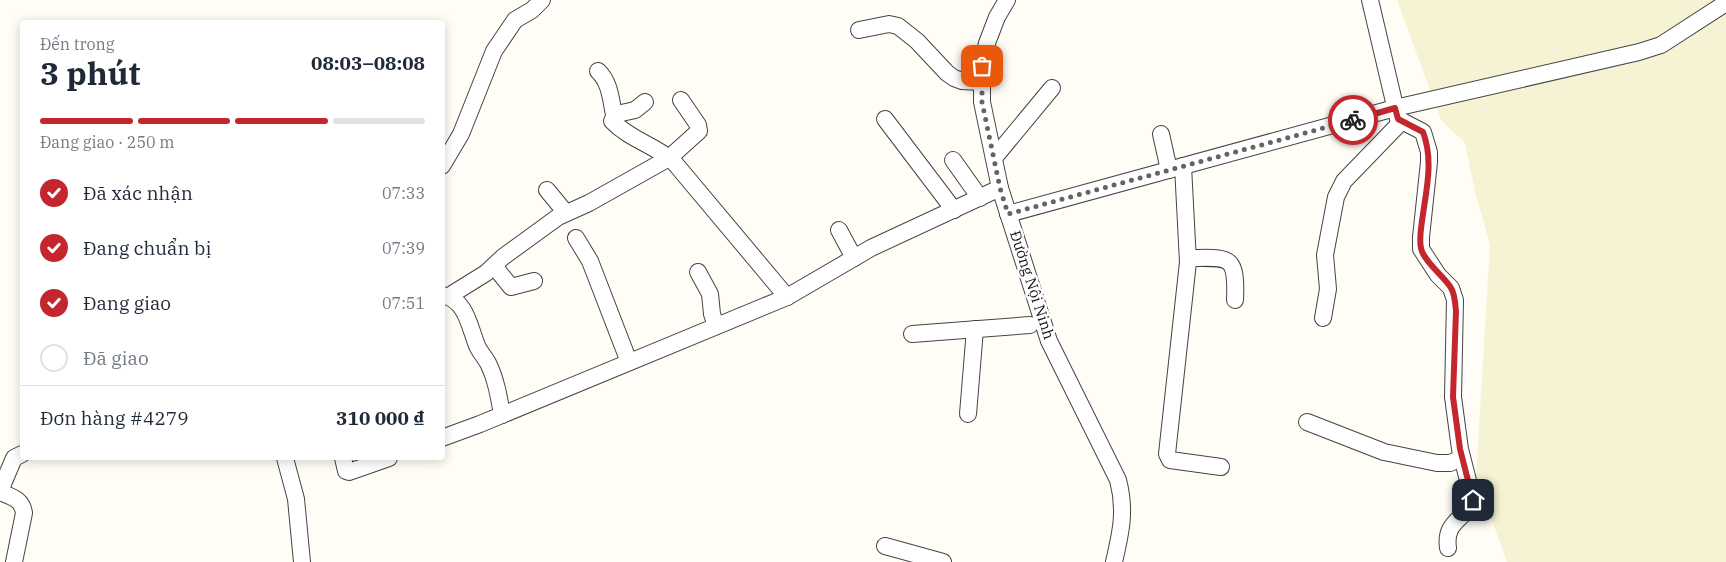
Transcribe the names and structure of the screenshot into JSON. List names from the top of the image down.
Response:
{
  "streets": {
    "street": ["Đường Nội Ninh"]
  },
  "page": {
    "heading": ["3 phút", "Đến trong", "08:03–08:08"],
    "panel": ["Đơn hàng #4279", "310 000 ₫"],
    "bar": "Đang giao · 250 m",
    "list": [
      ["Đã xác nhận", "07:33"],
      ["Đang chuẩn bị", "07:39"],
      ["Đang giao", "07:51"],
      "Đã giao"
    ]
  }
}
